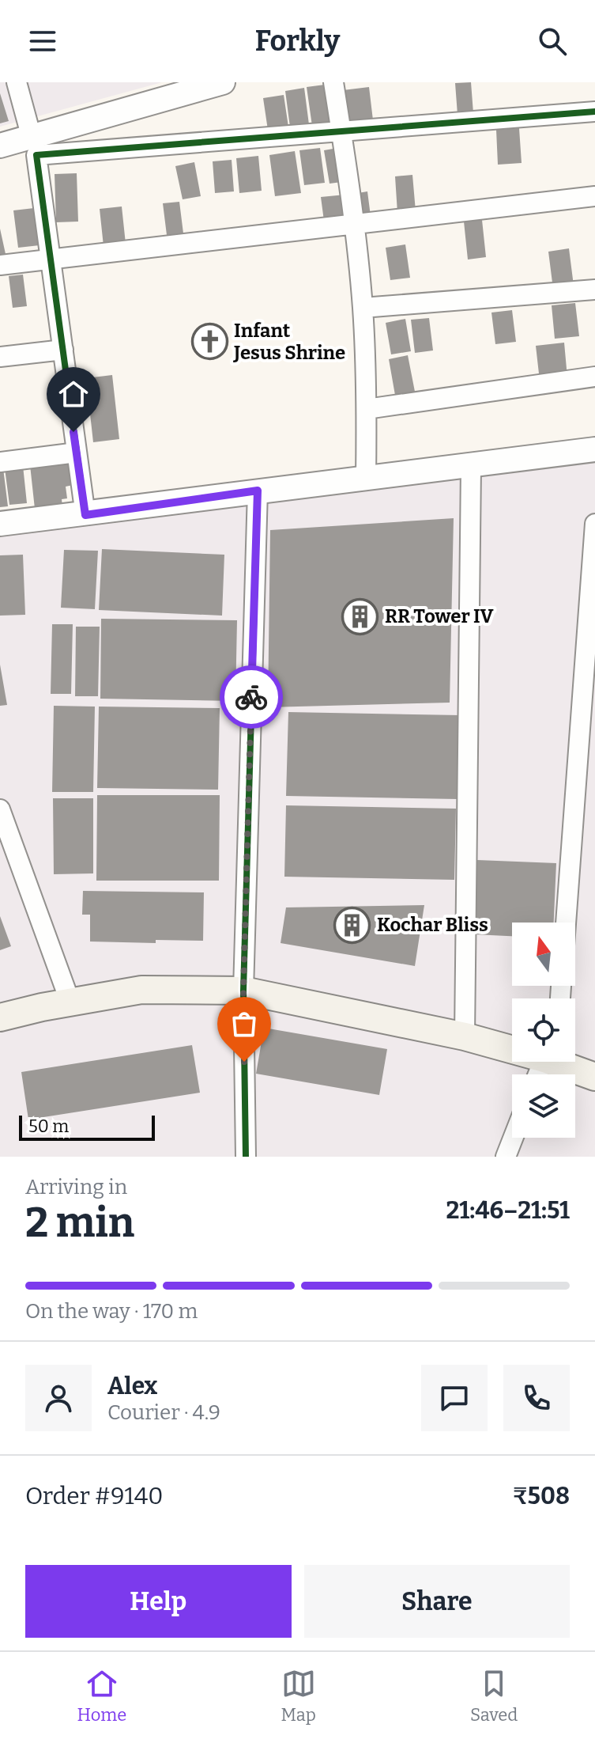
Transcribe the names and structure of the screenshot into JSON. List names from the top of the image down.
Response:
{
  "places": {
    "church": ["Infant Jesus Shrine"],
    "building": ["RR Tower IV", "Kochar Bliss"]
  },
  "scale_bar": "50 m",
  "north": "top",
  "page": {
    "header": "Forkly",
    "scale": "50 m",
    "heading": ["2 min", "Arriving in", "21:46–21:51"],
    "panel": [
      "Alex",
      "Courier · 4.9",
      "Order #9140",
      "₹508"
    ],
    "bar": "On the way · 170 m",
    "buttons": ["Help", "Share"],
    "tabs": ["Home", "Map", "Saved"]
  }
}
